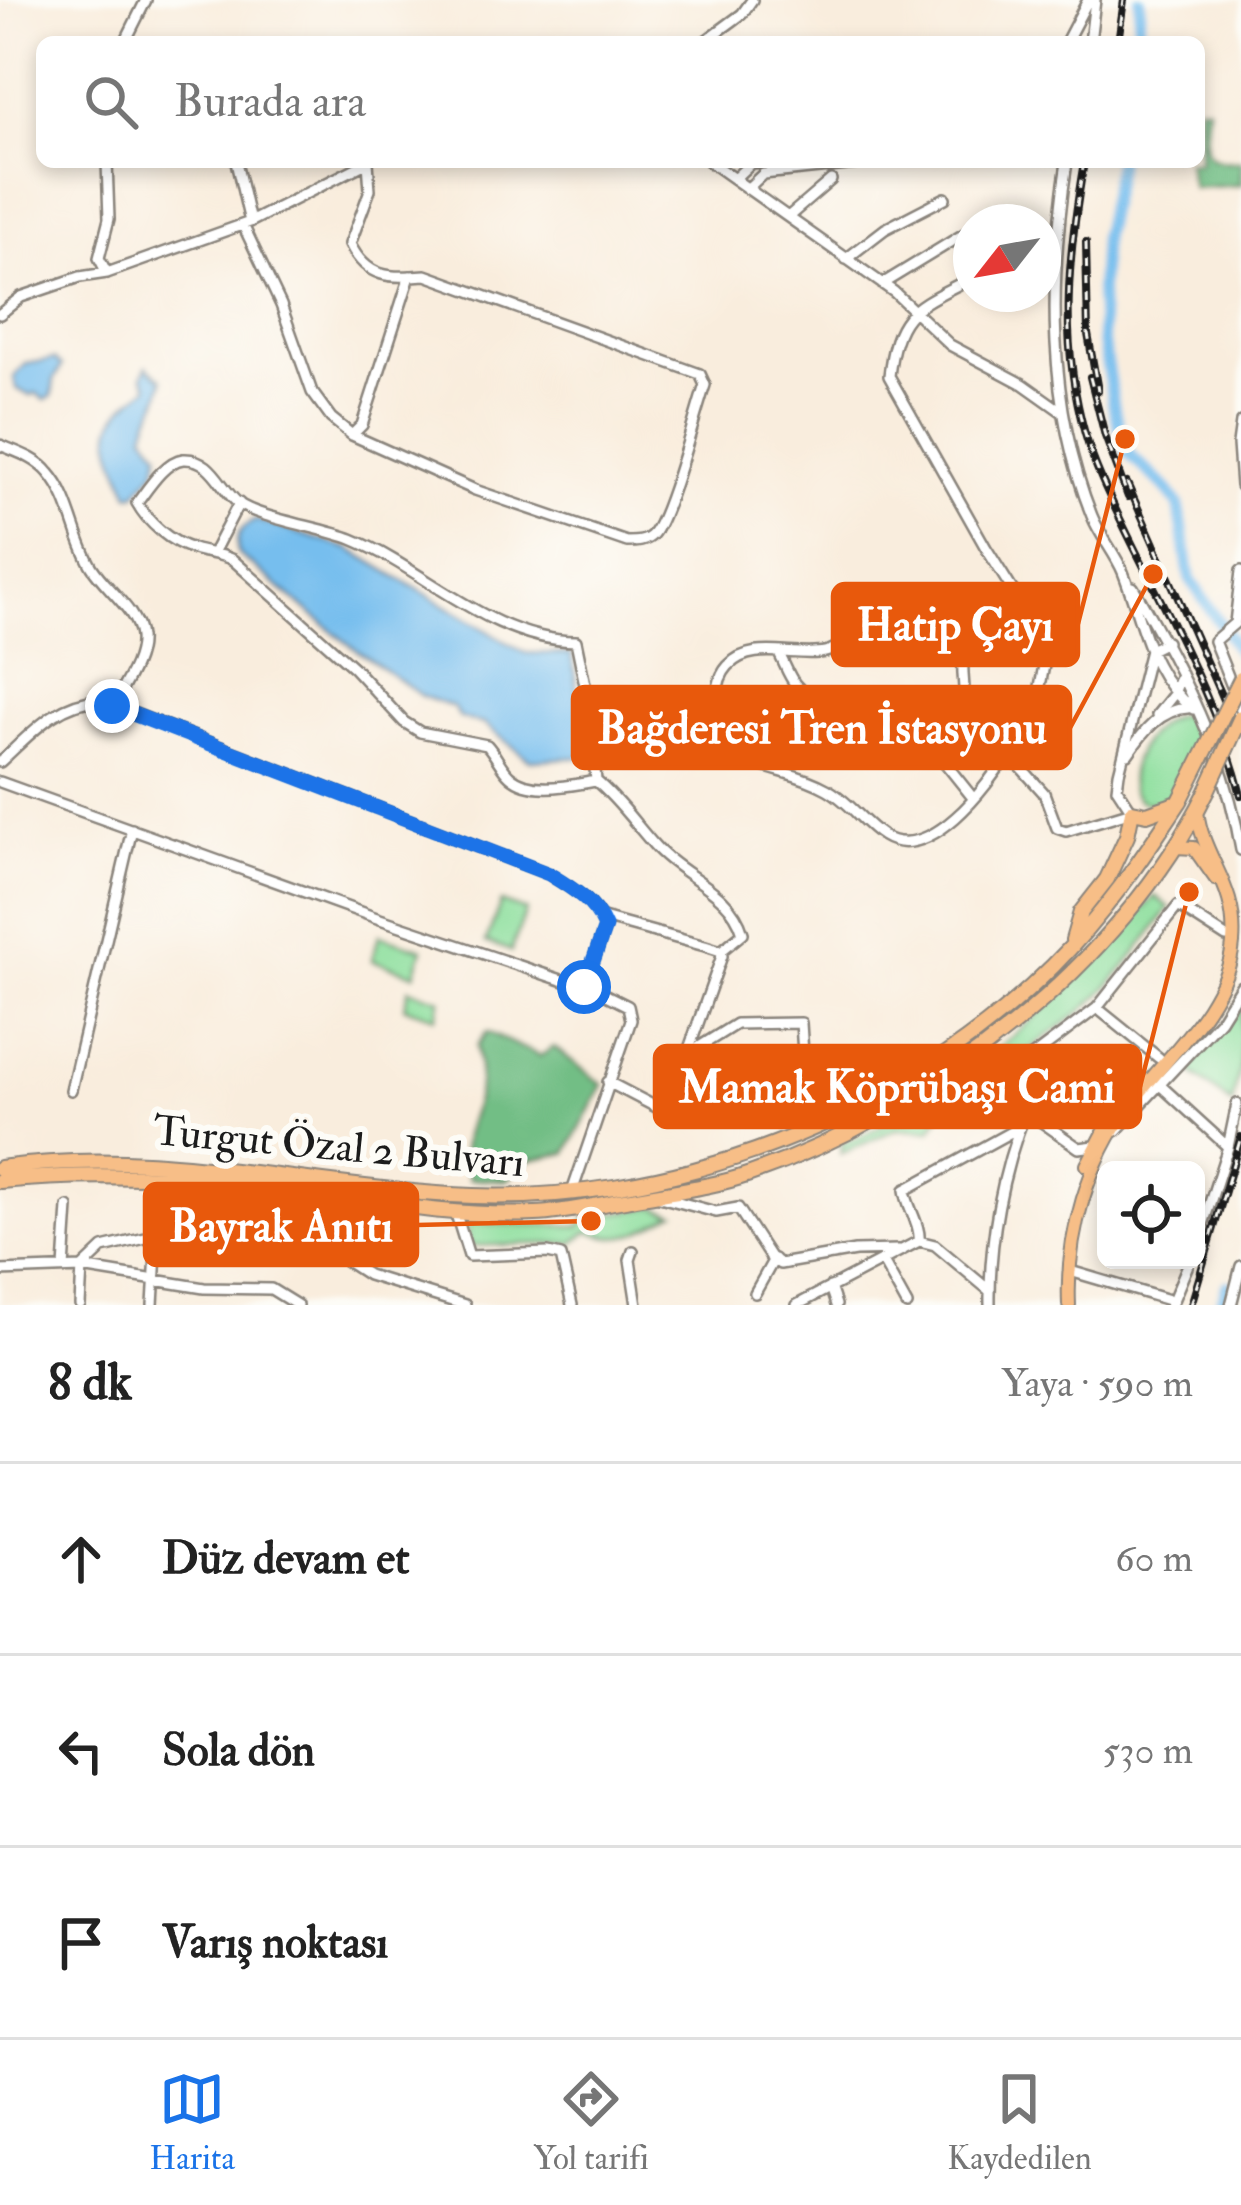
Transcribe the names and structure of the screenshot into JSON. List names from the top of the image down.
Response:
{
  "streets": {
    "highway": ["Turgut Özal 2 Bulvarı"]
  },
  "places": [
    "Hatip Çayı",
    "Bağderesi Tren İstasyonu",
    "Mamak Köprübaşı Cami",
    "Bayrak Anıtı"
  ],
  "north": "bottom left",
  "page": {
    "search": "Burada ara",
    "heading": ["8 dk", "Yaya · 590 m"],
    "list": [
      ["Düz devam et", "60 m"],
      ["Sola dön", "530 m"],
      "Varış noktası"
    ],
    "nav": ["Harita", "Yol tarifi", "Kaydedilen"]
  }
}
